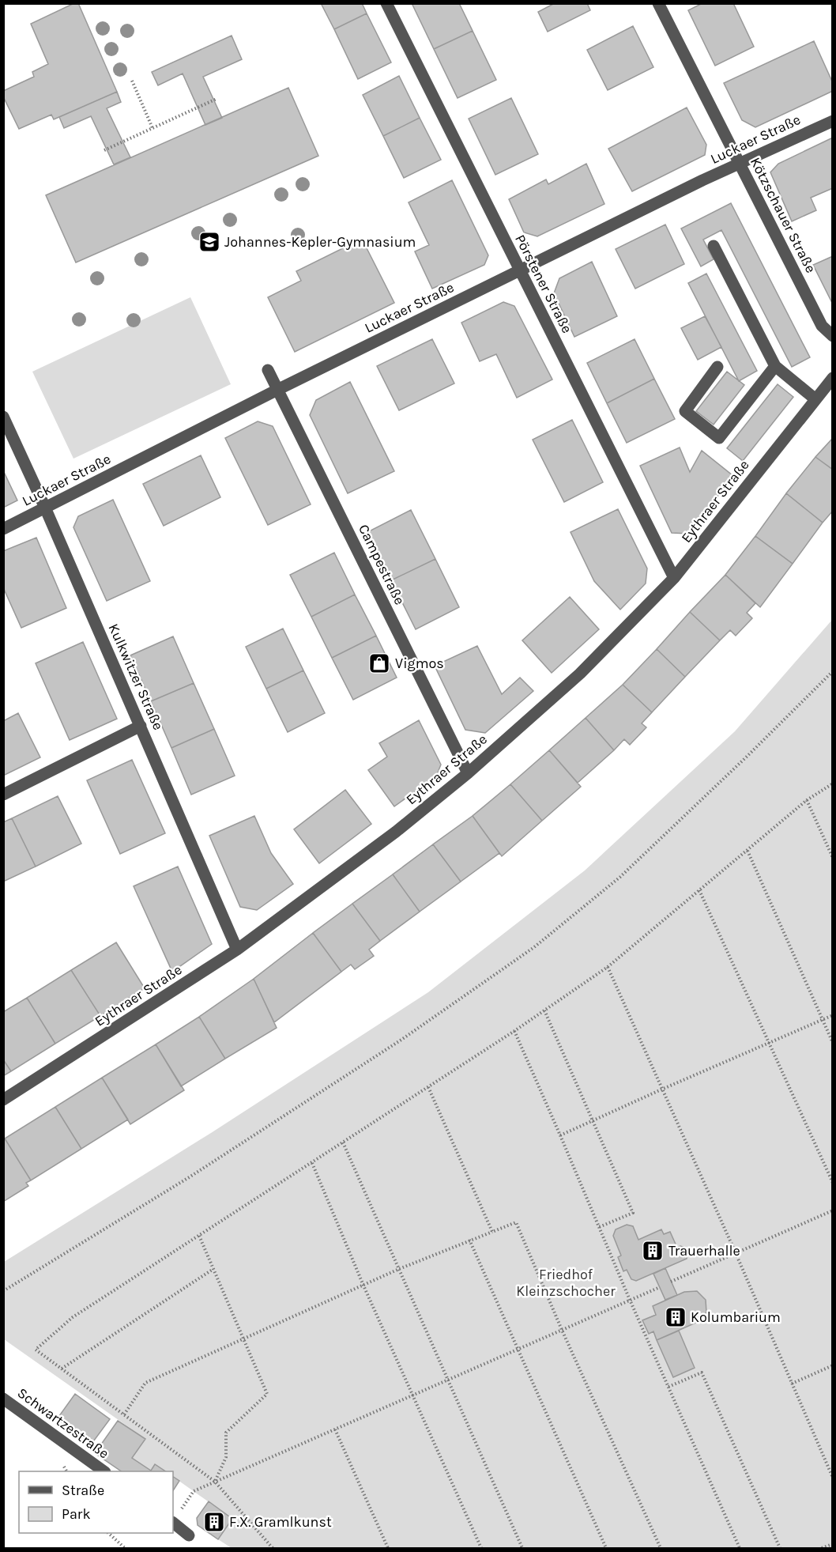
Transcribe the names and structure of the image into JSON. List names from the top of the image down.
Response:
{
  "streets": {
    "street": [
      "Luckaer Straße",
      "Kötzschauer Straße",
      "Pörstener Straße",
      "Eythraer Straße",
      "Campestraße",
      "Kulkwitzer Straße",
      "Schwartzestraße"
    ]
  },
  "crossings": [
    ["Luckaer Straße", "Kötzschauer Straße"],
    ["Luckaer Straße", "Pörstener Straße"],
    ["Luckaer Straße", "Campestraße"],
    ["Luckaer Straße", "Kulkwitzer Straße"],
    ["Pörstener Straße", "Eythraer Straße"],
    ["Eythraer Straße", "Campestraße"],
    ["Eythraer Straße", "Kulkwitzer Straße"]
  ],
  "parks": ["Friedhof Kleinzschocher"],
  "places": {
    "school or university": ["Johannes-Kepler-Gymnasium"],
    "shop": ["Vigmos"],
    "building": ["Trauerhalle", "Kolumbarium", "F.X. Gramlkunst"]
  },
  "legend": ["Straße", "Park"]
}
